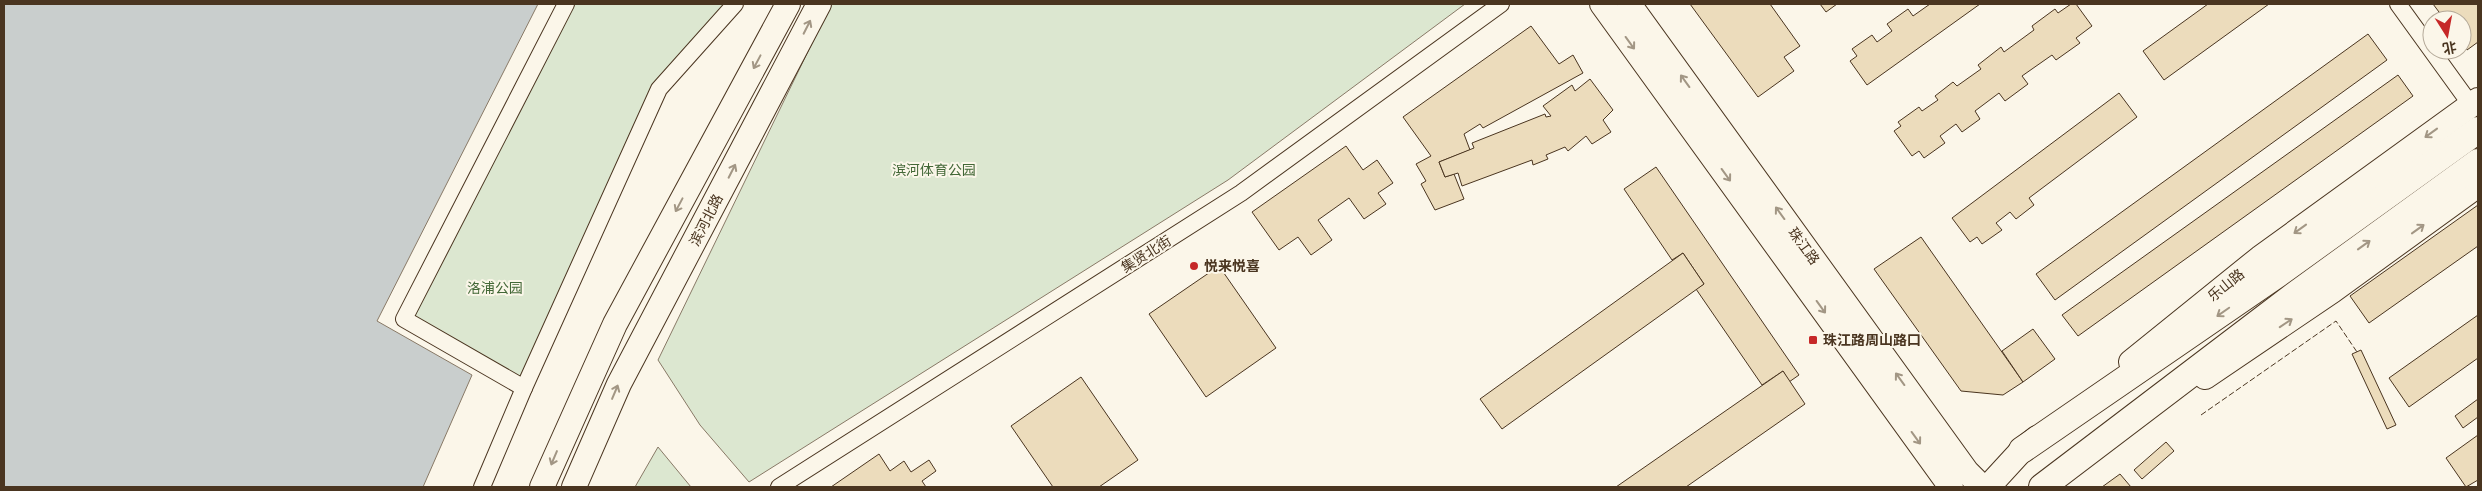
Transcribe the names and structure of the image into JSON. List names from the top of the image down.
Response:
{
  "streets": {
    "main road": ["滨河北路", "珠江路", "乐山路"],
    "street": ["集贤北街"]
  },
  "parks": ["滨河体育公园", "洛浦公园"],
  "places": {
    "other": ["悦来悦喜"],
    "transit": ["珠江路周山路口"]
  },
  "north": "bottom"
}
